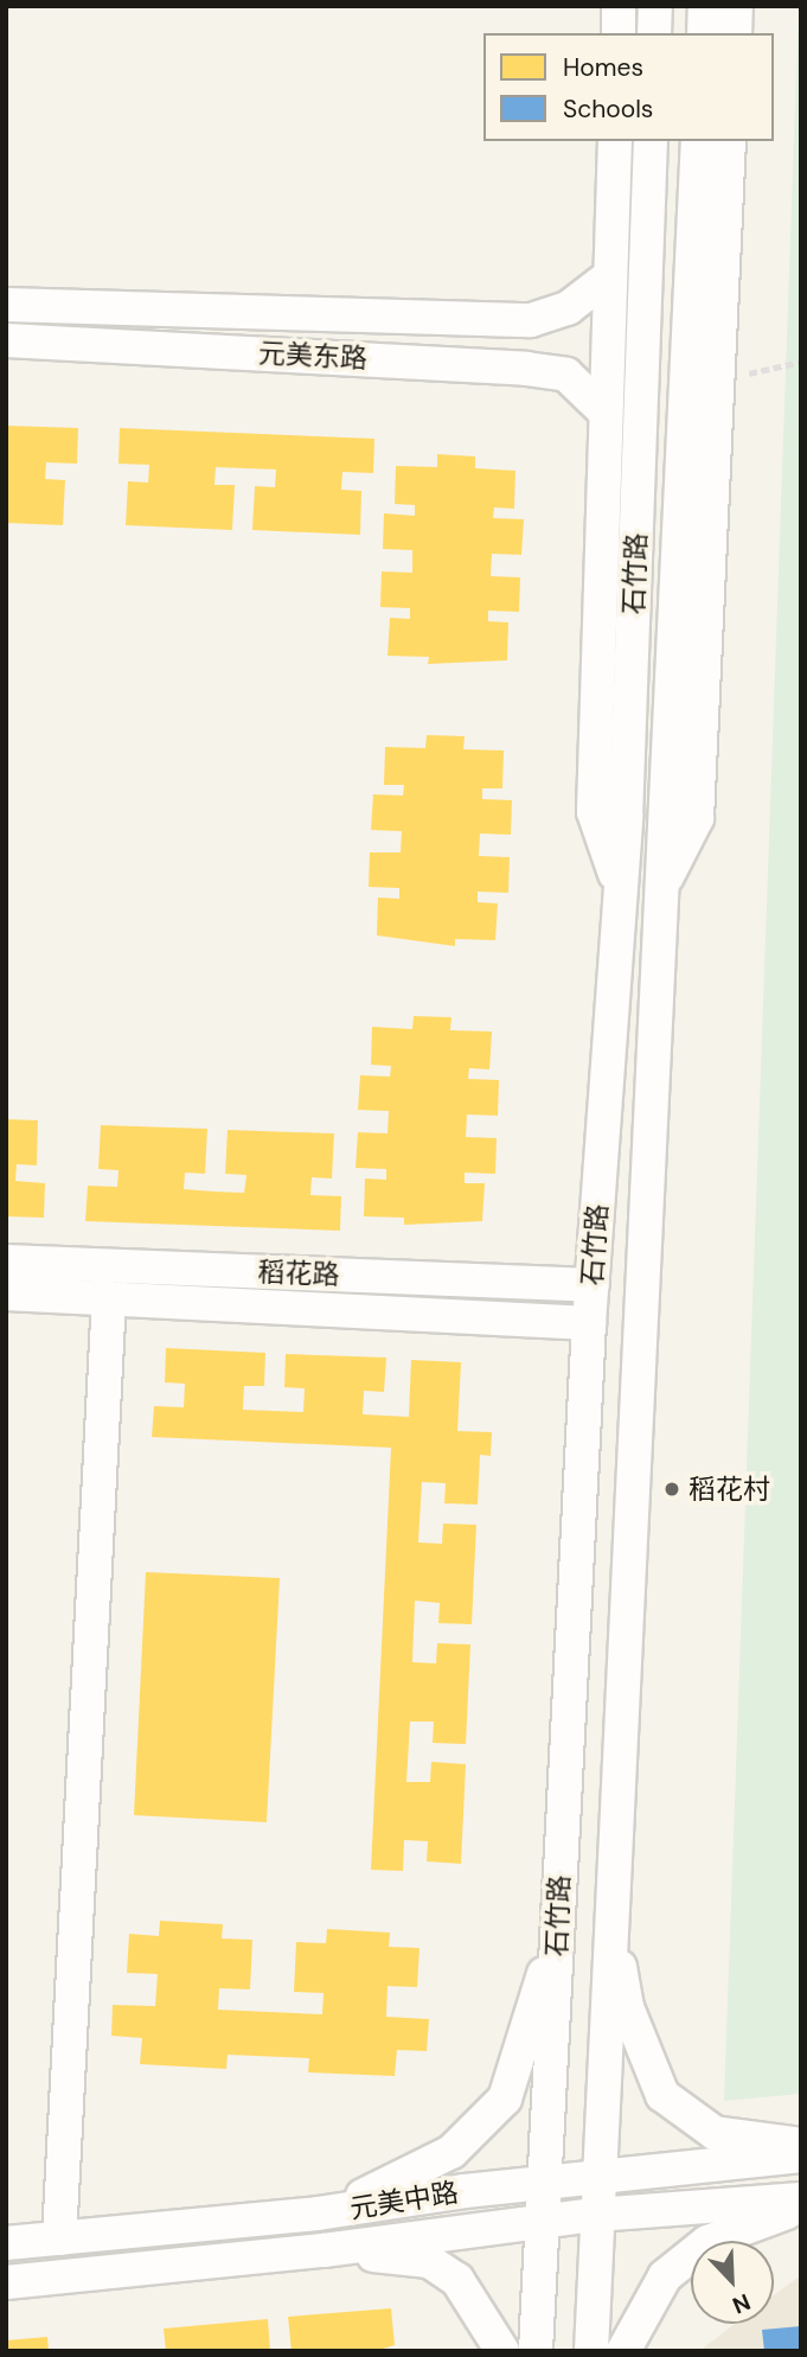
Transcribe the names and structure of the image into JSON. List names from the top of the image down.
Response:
{
  "streets": {
    "street": [
      "元美东路",
      "石竹路",
      "稻花路",
      "元美中路"
    ]
  },
  "crossings": [
    ["石竹路", "稻花路"],
    ["石竹路", "元美中路"]
  ],
  "places": ["稻花村"],
  "legend": ["Homes", "Schools"],
  "north": "bottom right"
}
